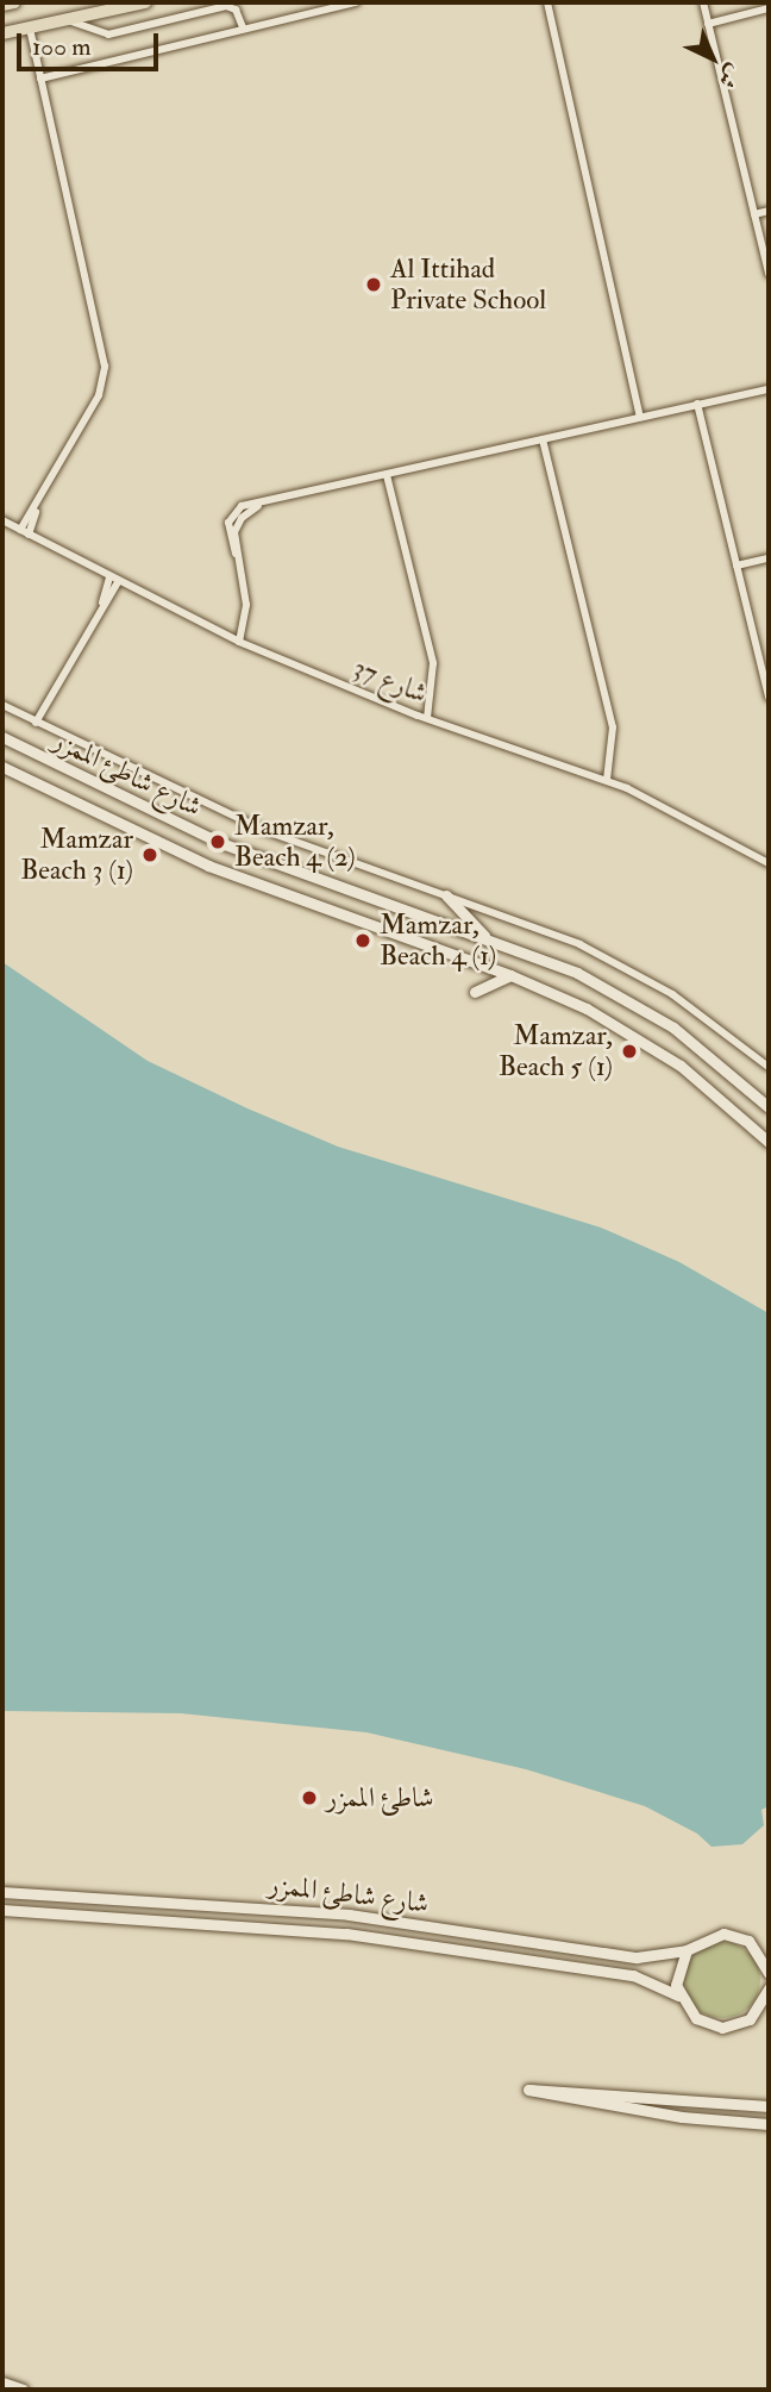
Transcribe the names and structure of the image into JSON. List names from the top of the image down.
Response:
{
  "streets": {
    "street": ["شارع 37", "شارع شاطئ الممزر"]
  },
  "places": [
    "Al Ittihad Private School",
    "Mamzar, Beach 4 (2)",
    "Mamzar Beach 3 (1)",
    "Mamzar, Beach 4 (1)",
    "Mamzar, Beach 5 (1)",
    "شاطئ الممزر"
  ],
  "scale_bar": "100 m",
  "north": "bottom right"
}
